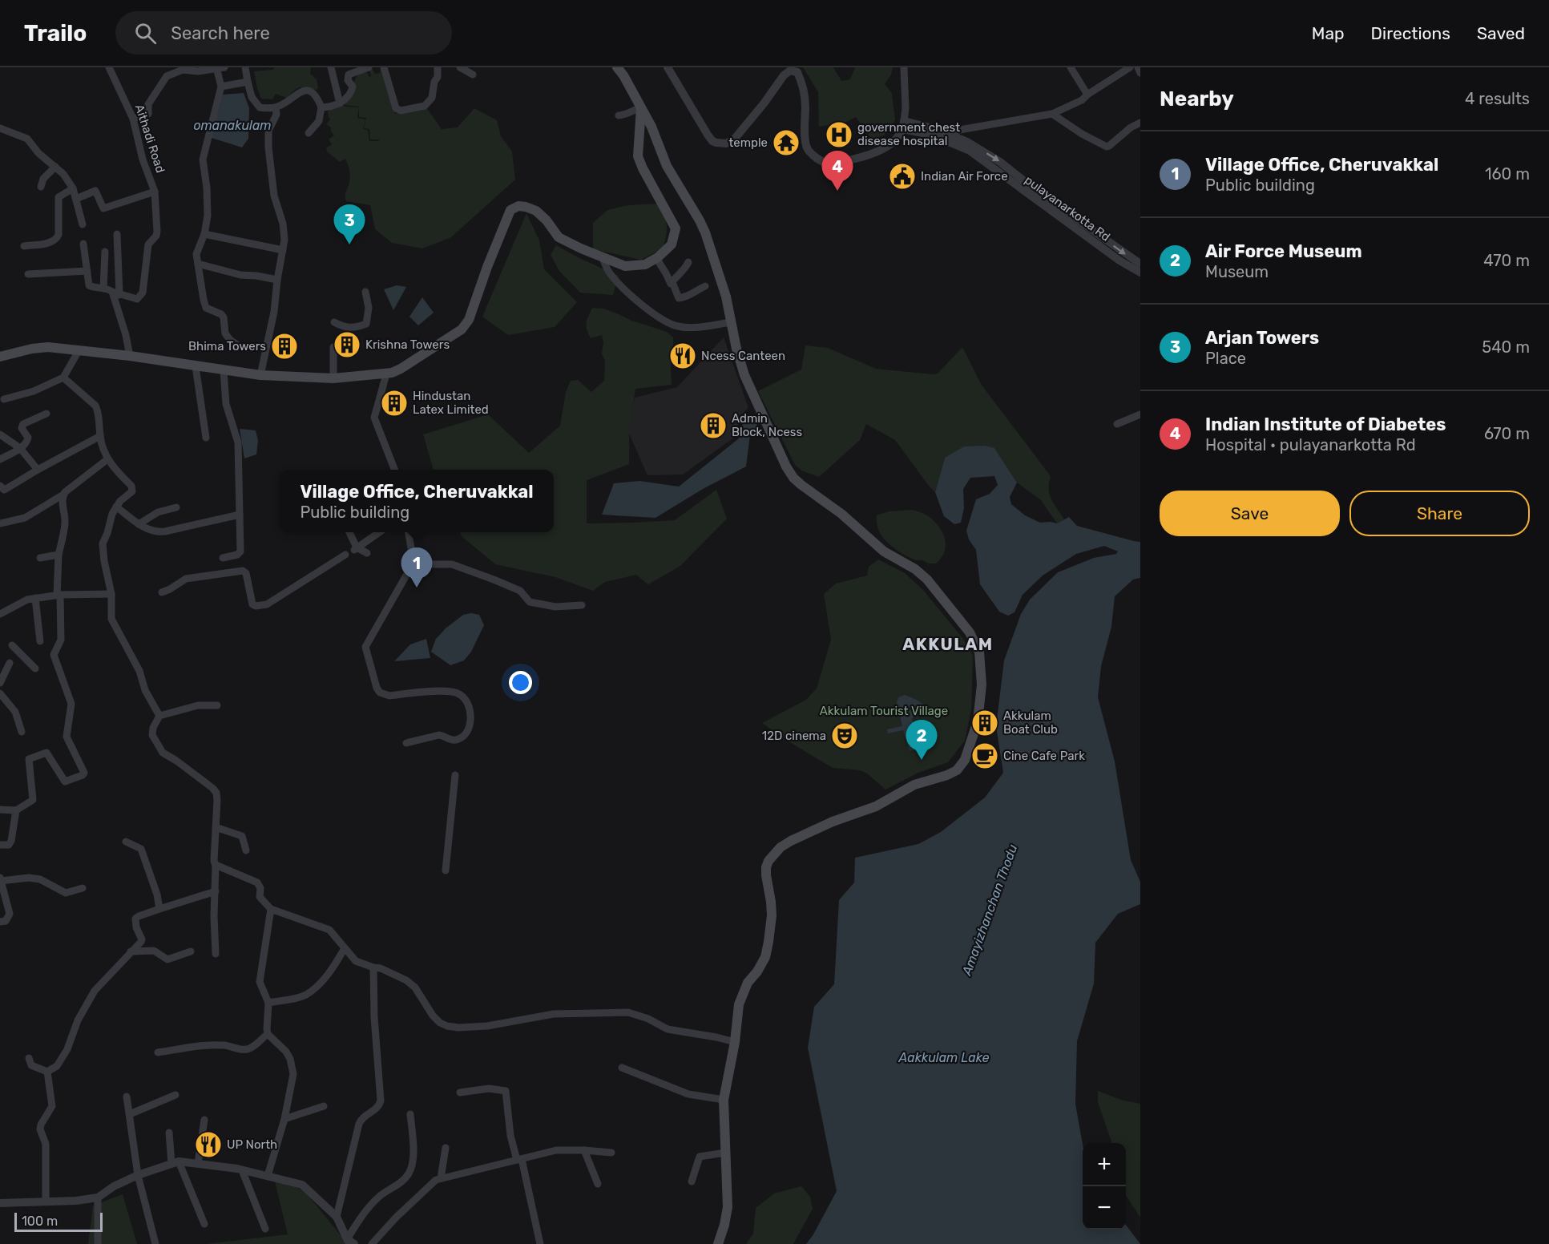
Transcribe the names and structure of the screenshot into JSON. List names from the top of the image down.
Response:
{
  "streets": {
    "street": ["Aithadi Road", "pulayanarkotta Rd"]
  },
  "districts": ["AKKULAM"],
  "water": ["omanakulam", "Amayizhanchan Thodu", "Aakkulam Lake"],
  "parks": ["Akkulam Tourist Village"],
  "places": {
    "hospital": ["government chest disease hospital"],
    "temple": ["temple"],
    "public building": ["Indian Air Force"],
    "building": [
      "Krishna Towers",
      "Bhima Towers",
      "Hindustan Latex Limited",
      "Admin Block, Ncess",
      "Akkulam Boat Club"
    ],
    "restaurant": ["Ncess Canteen", "UP North"],
    "theatre": ["12D cinema"],
    "cafe": ["Cine Cafe Park"]
  },
  "scale_bar": "100 m",
  "page": {
    "header": "Trailo",
    "search": "Search here",
    "nav": ["Map", "Directions", "Saved"],
    "heading": ["Nearby", "4 results"],
    "list": [
      {
        "mark": "1",
        "name": "Village Office, Cheruvakkal",
        "note": "Public building",
        "value": "160 m"
      },
      {
        "mark": "2",
        "name": "Air Force Museum",
        "note": "Museum",
        "value": "470 m"
      },
      {
        "mark": "3",
        "name": "Arjan Towers",
        "note": "Place",
        "value": "540 m"
      },
      {
        "mark": "4",
        "name": "Indian Institute of Diabetes",
        "note": "Hospital · pulayanarkotta Rd",
        "value": "670 m"
      }
    ],
    "pins": [
      "4",
      "3",
      "1",
      "2"
    ],
    "popup": ["Village Office, Cheruvakkal", "Public building"],
    "buttons": ["Save", "Share"],
    "map_buttons": ["+", "−"],
    "scale": "100 m"
  }
}
